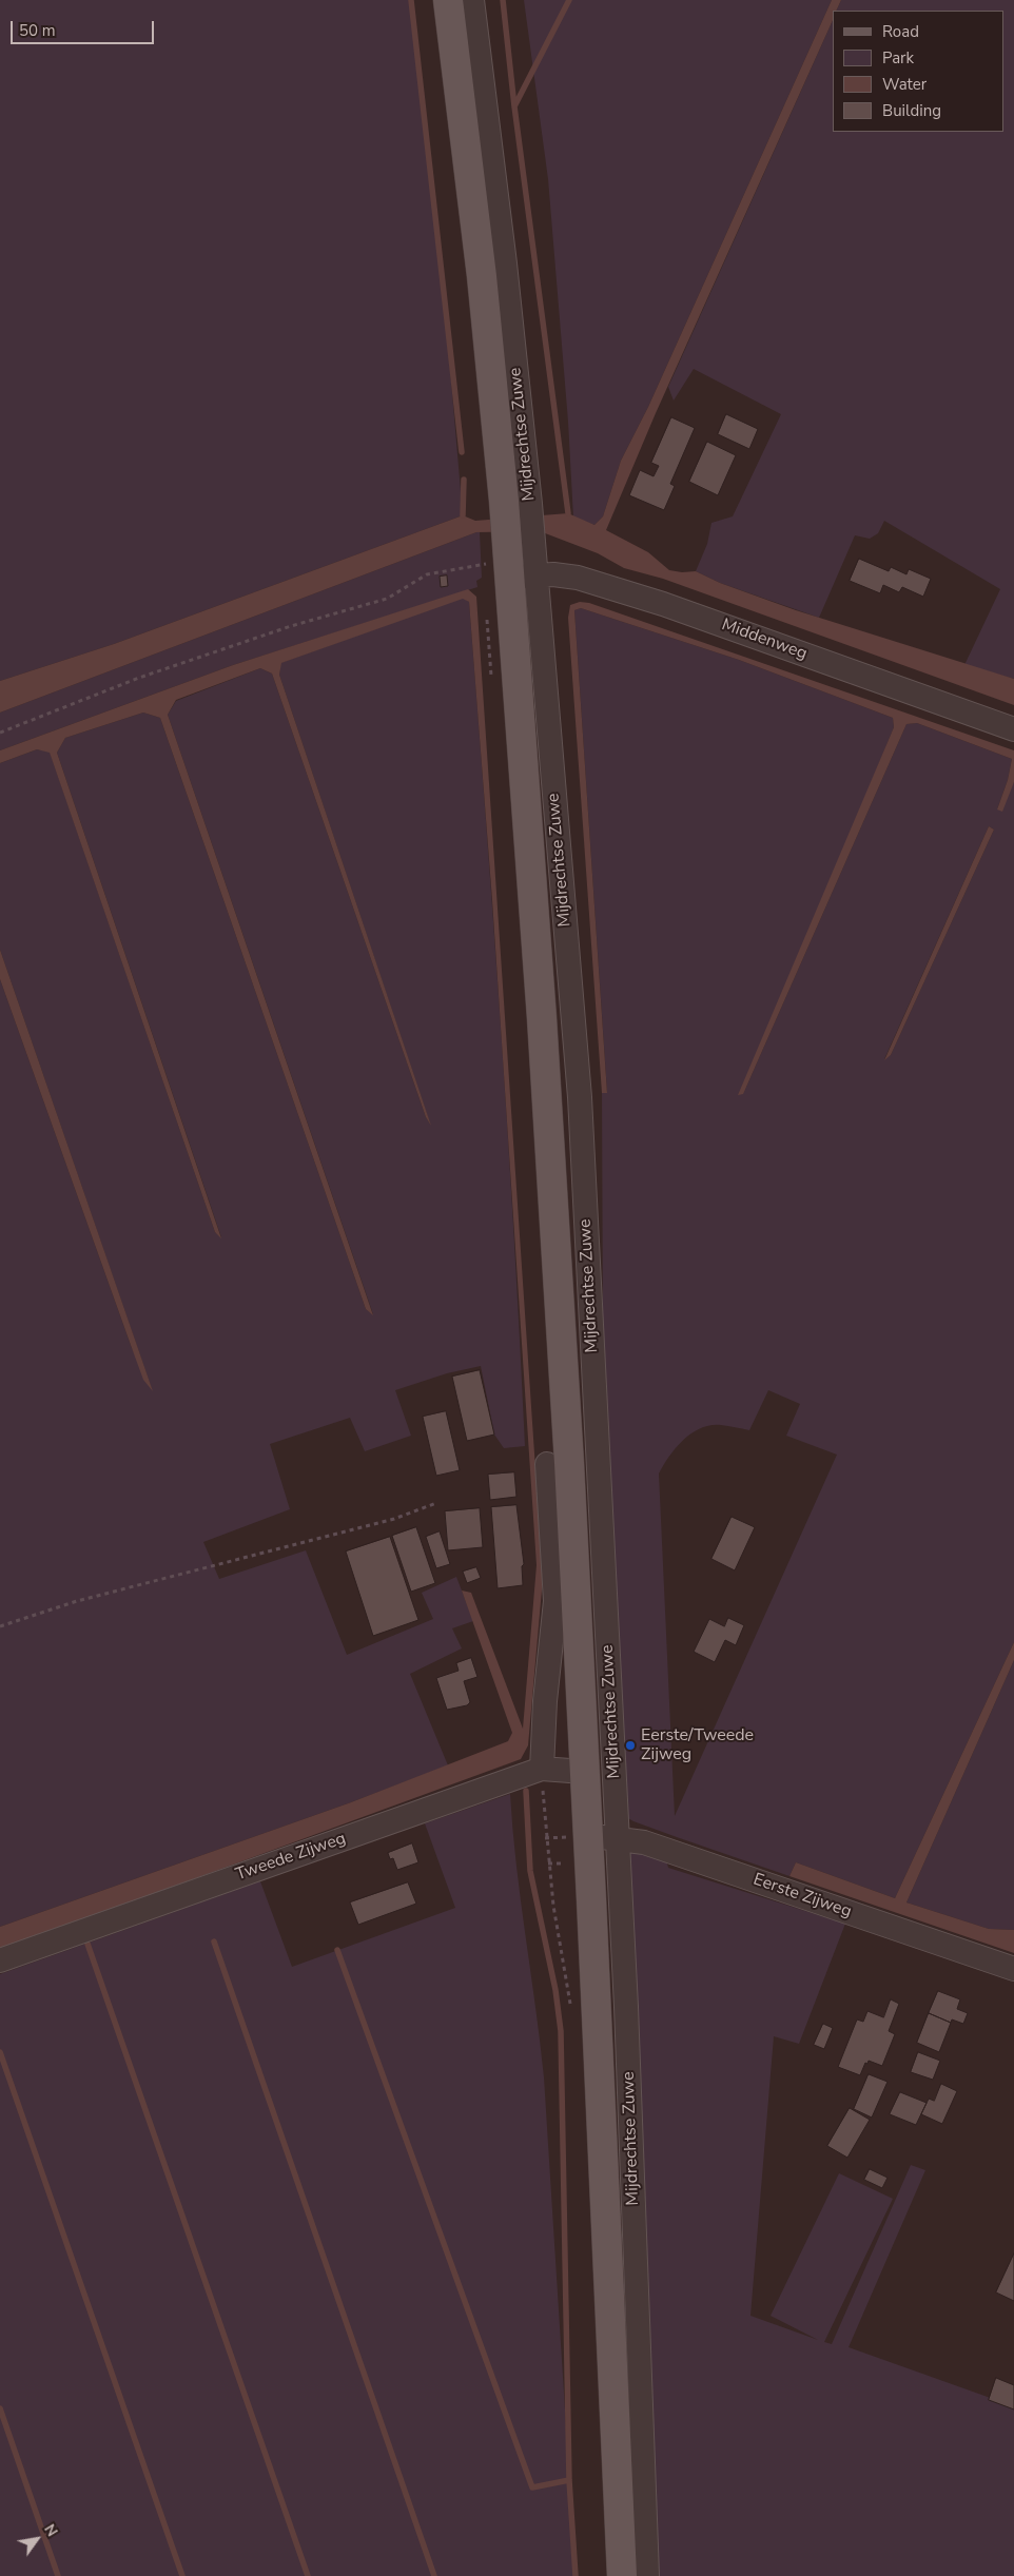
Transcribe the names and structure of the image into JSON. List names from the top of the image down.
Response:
{
  "streets": {
    "main road": ["Mijdrechtse Zuwe"],
    "street": ["Middenweg", "Tweede Zijweg", "Eerste Zijweg"]
  },
  "crossings": [
    ["Mijdrechtse Zuwe", "Middenweg"],
    ["Mijdrechtse Zuwe", "Tweede Zijweg"],
    ["Mijdrechtse Zuwe", "Eerste Zijweg"]
  ],
  "places": ["Eerste/Tweede Zijweg"],
  "legend": [
    "Road",
    "Park",
    "Water",
    "Building"
  ],
  "scale_bar": "50 m",
  "north": "top right"
}
